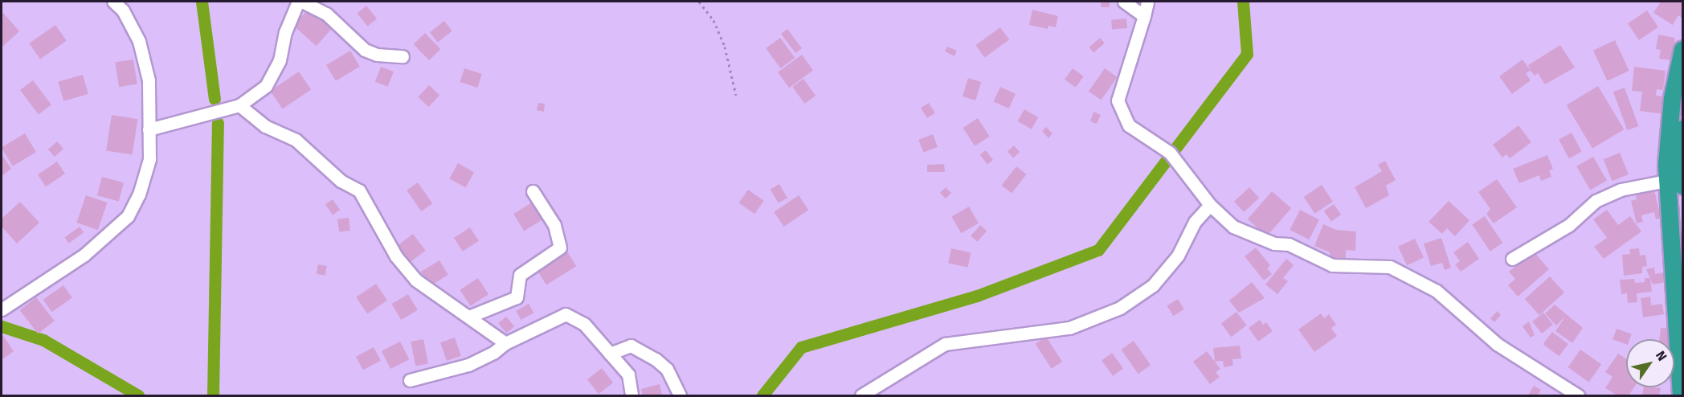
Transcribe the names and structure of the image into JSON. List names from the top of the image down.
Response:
{
  "north": "top right"
}
